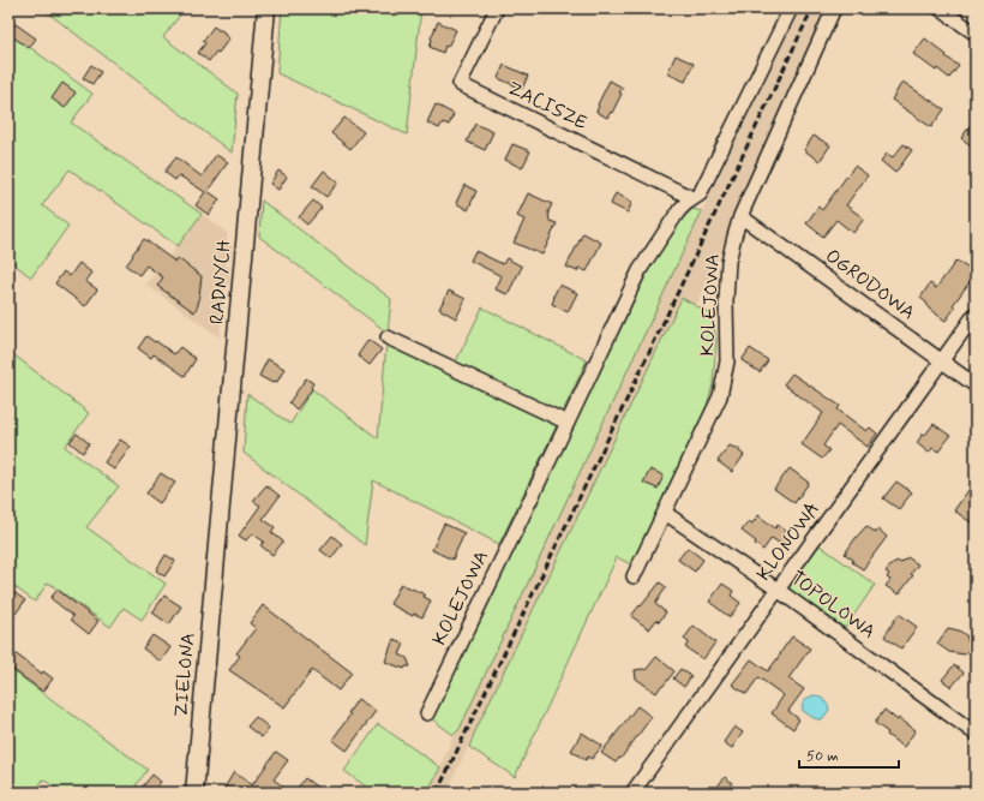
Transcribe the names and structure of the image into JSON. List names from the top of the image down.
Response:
{
  "streets": {
    "street": [
      "ZACISZE",
      "RADNYCH",
      "OGRODOWA",
      "KOLEJOWA",
      "KLONOWA",
      "TOPOLOWA",
      "ZIELONA"
    ]
  },
  "crossings": [
    ["ZACISZE", "KOLEJOWA"],
    ["RADNYCH", "ZIELONA"],
    ["OGRODOWA", "KOLEJOWA"],
    ["OGRODOWA", "KLONOWA"],
    ["KOLEJOWA", "TOPOLOWA"],
    ["KLONOWA", "TOPOLOWA"]
  ],
  "scale_bar": "50 m"
}
